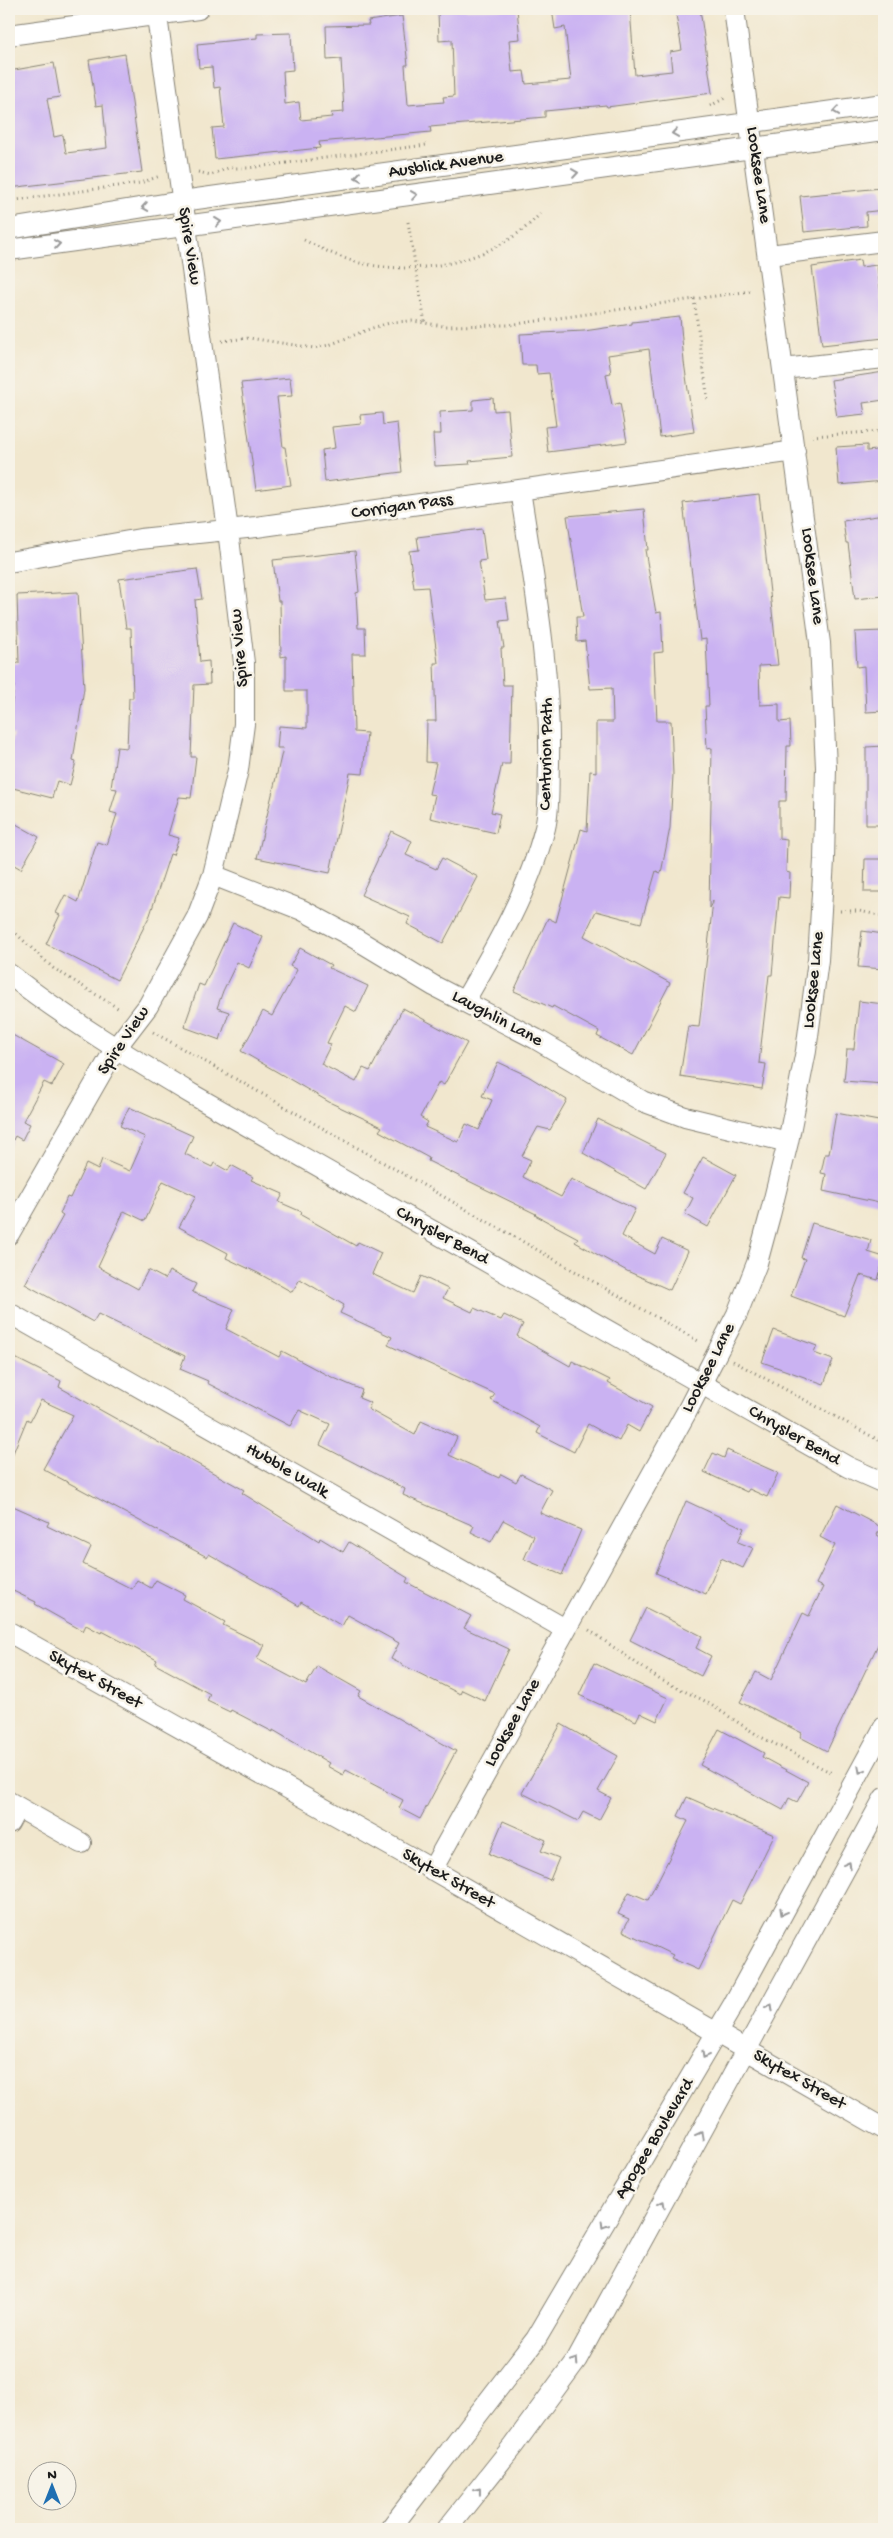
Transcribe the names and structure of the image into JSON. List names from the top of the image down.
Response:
{
  "streets": {
    "street": [
      "Ausblick Avenue",
      "Looksee Lane",
      "Spire View",
      "Corrigan Pass",
      "Centurion Path",
      "Laughlin Lane",
      "Chrysler Bend",
      "Hubble Walk",
      "Skytex Street",
      "Apogee Boulevard"
    ]
  },
  "crossings": [
    ["Ausblick Avenue", "Looksee Lane"],
    ["Ausblick Avenue", "Spire View"],
    ["Looksee Lane", "Corrigan Pass"],
    ["Looksee Lane", "Laughlin Lane"],
    ["Looksee Lane", "Chrysler Bend"],
    ["Looksee Lane", "Hubble Walk"],
    ["Looksee Lane", "Skytex Street"],
    ["Spire View", "Corrigan Pass"],
    ["Spire View", "Laughlin Lane"],
    ["Spire View", "Chrysler Bend"],
    ["Corrigan Pass", "Centurion Path"],
    ["Centurion Path", "Laughlin Lane"],
    ["Skytex Street", "Apogee Boulevard"]
  ],
  "north": "top"
}
